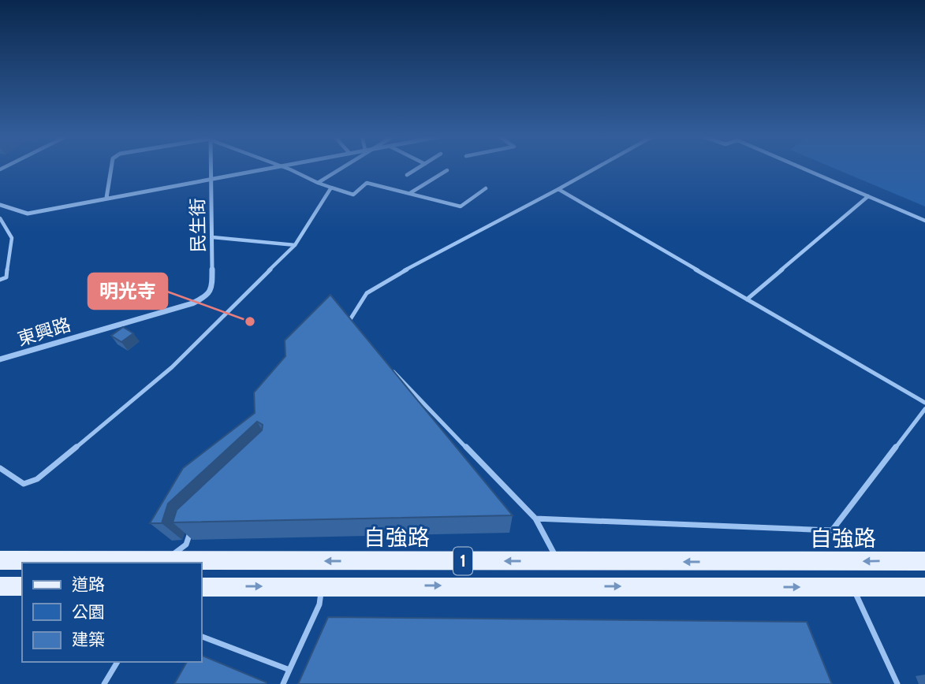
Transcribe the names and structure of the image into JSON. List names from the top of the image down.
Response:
{
  "streets": {
    "main road": ["自強路", "1"],
    "street": ["民生街", "東興路"]
  },
  "crossings": [
    ["民生街", "東興路"]
  ],
  "places": ["明光寺"],
  "legend": ["道路", "公園", "建築"]
}
